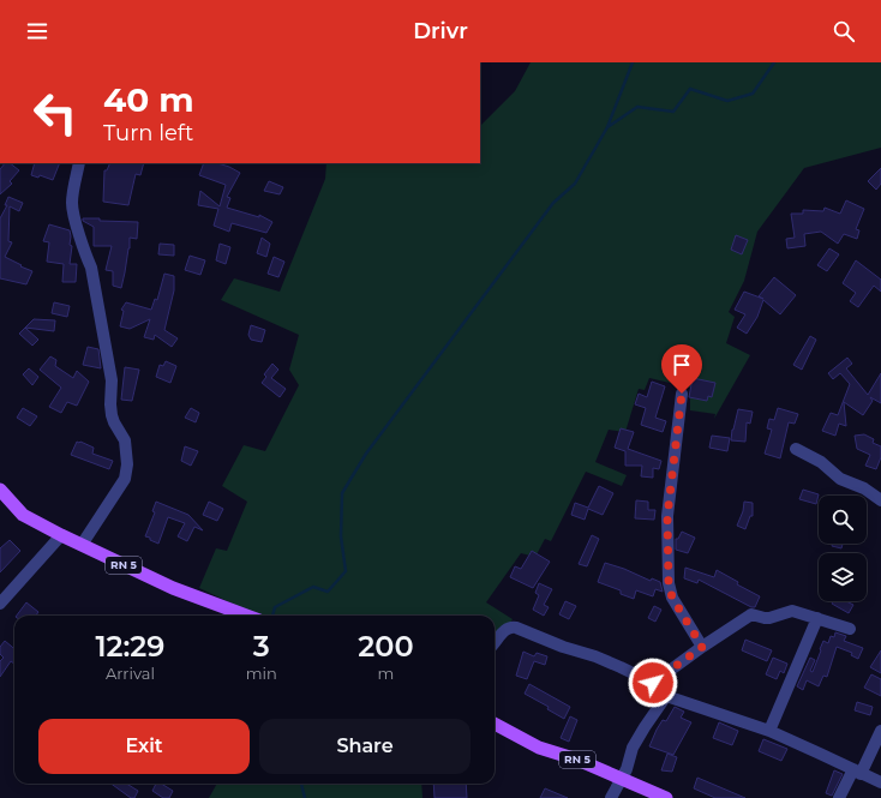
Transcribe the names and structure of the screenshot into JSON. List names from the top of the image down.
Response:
{
  "streets": {
    "main road": ["RN 5"]
  },
  "page": {
    "header": "Drivr",
    "turn": ["40 m", "Turn left"],
    "eta": [
      "12:29",
      "Arrival",
      "3",
      "min",
      "200",
      "m"
    ],
    "buttons": ["Exit", "Share"]
  }
}
